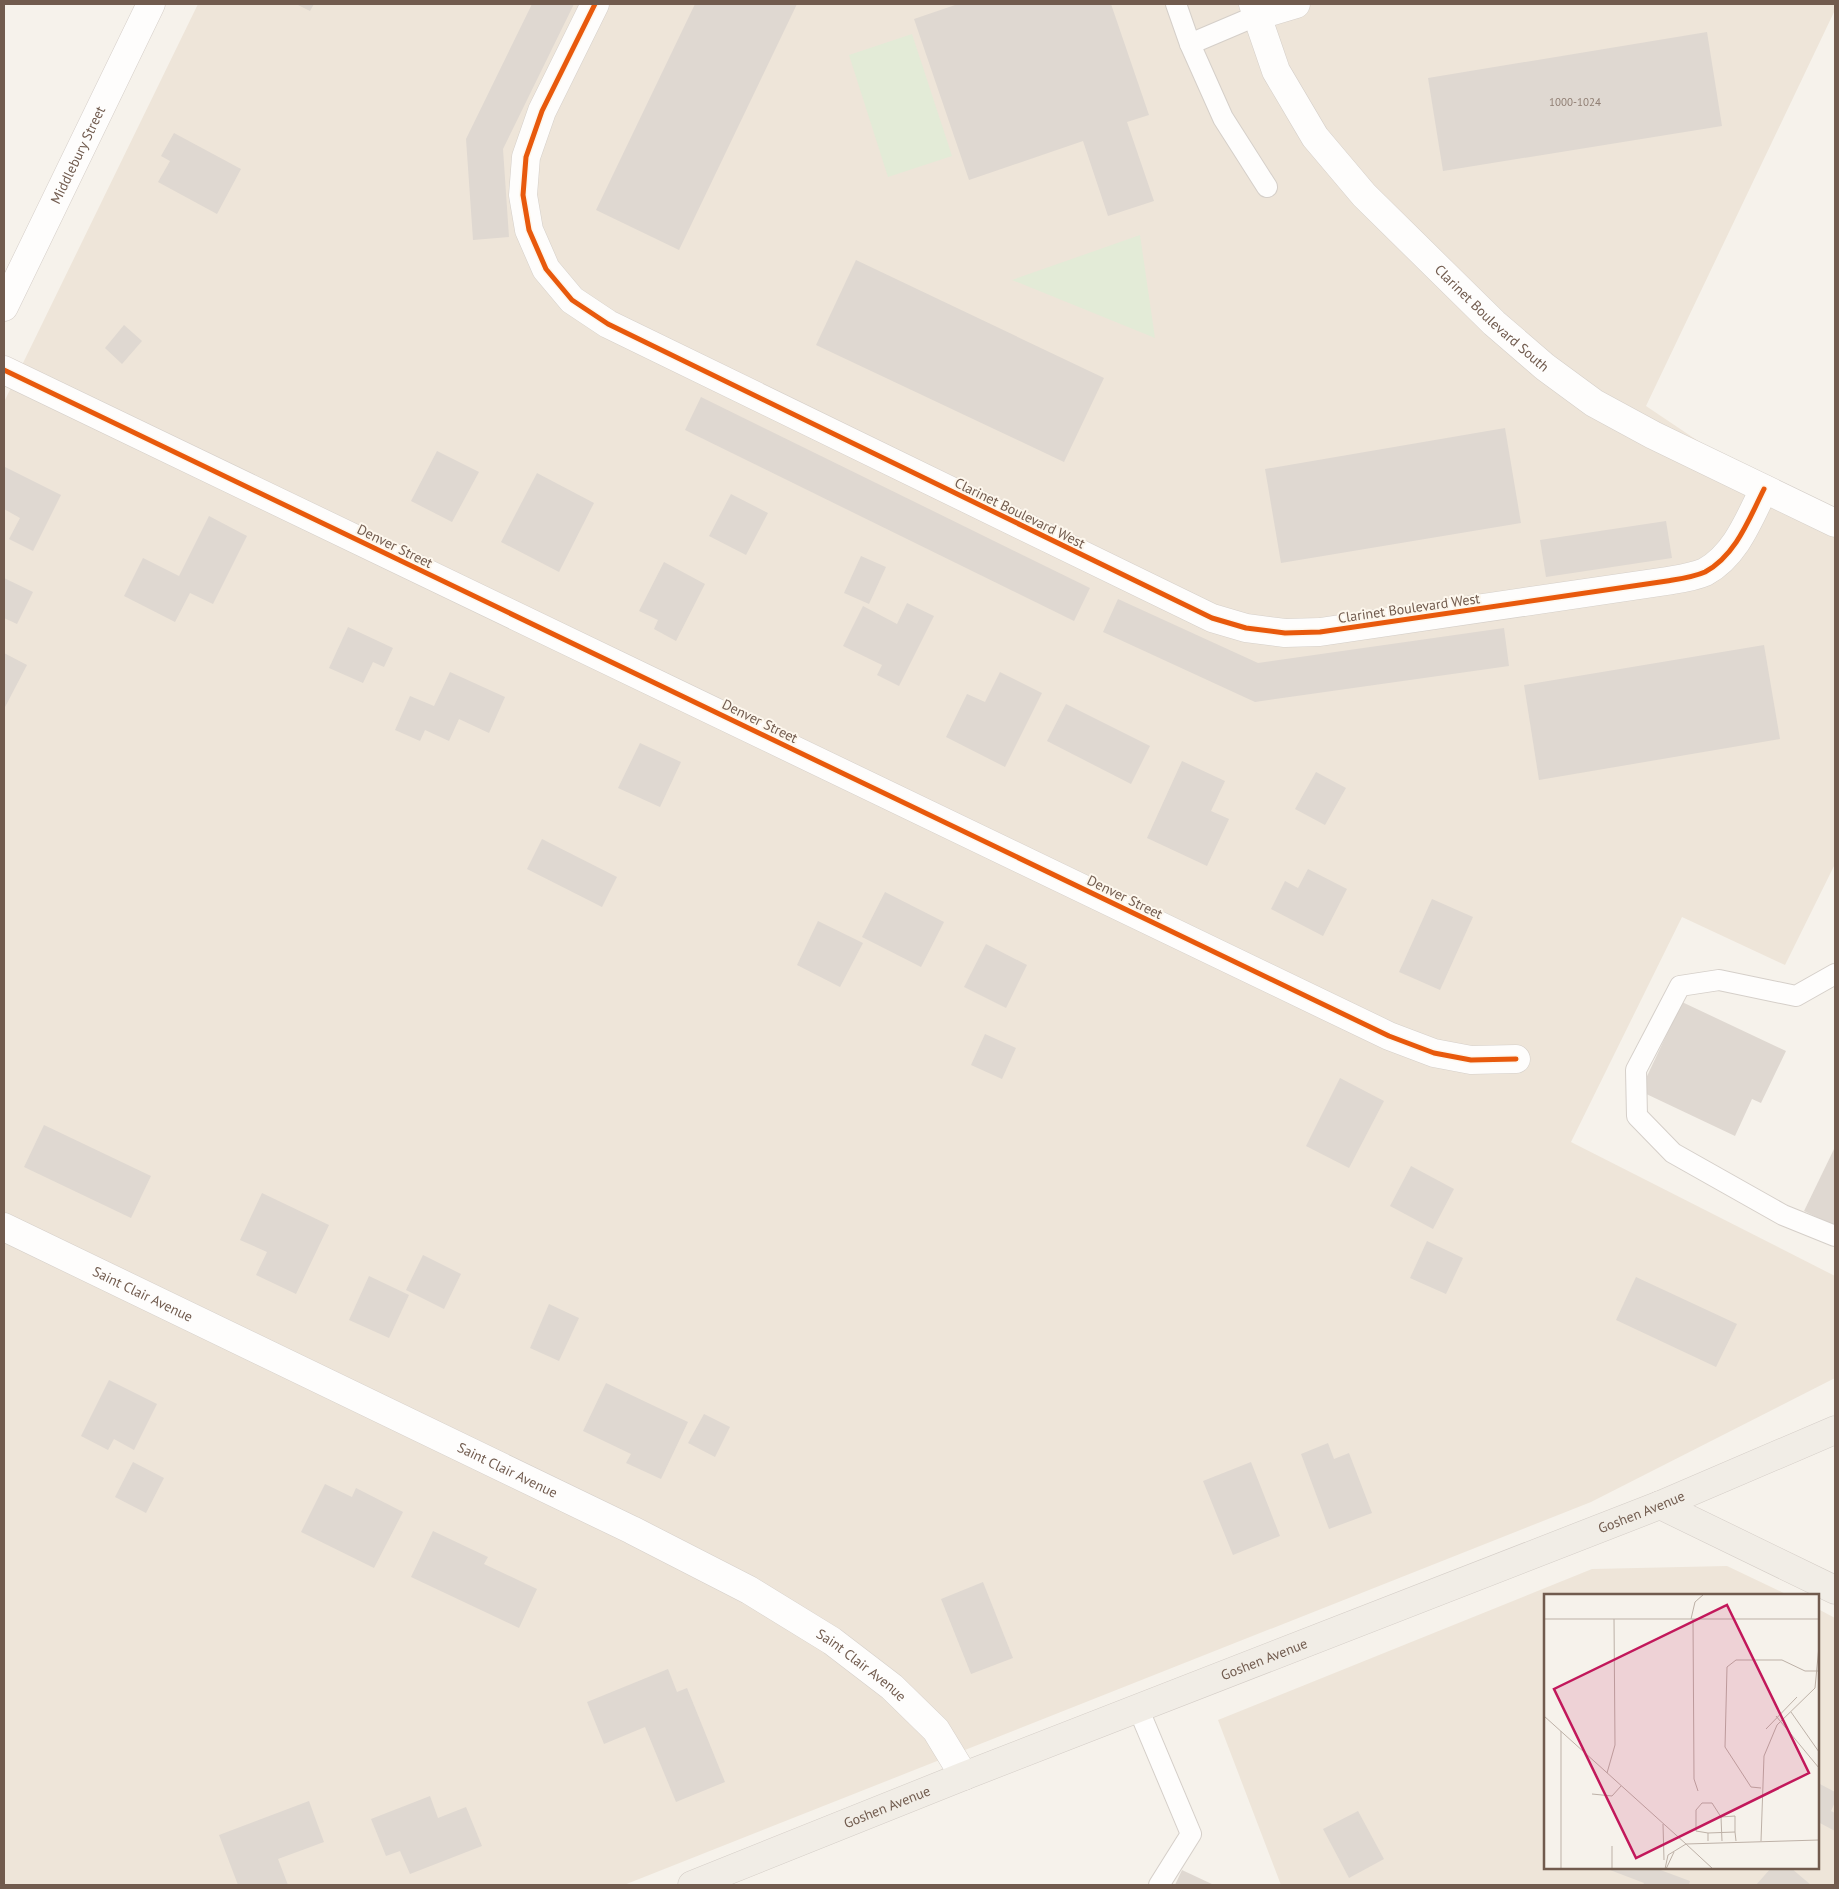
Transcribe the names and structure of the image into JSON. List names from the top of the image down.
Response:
{
  "streets": {
    "main road": ["Goshen Avenue"],
    "street": [
      "Middlebury Street",
      "Clarinet Boulevard South",
      "Clarinet Boulevard West",
      "Denver Street",
      "Saint Clair Avenue"
    ]
  },
  "crossings": [
    ["Clarinet Boulevard South", "Clarinet Boulevard West"],
    ["Saint Clair Avenue", "Goshen Avenue"]
  ],
  "house_numbers": ["1000-1024"]
}
